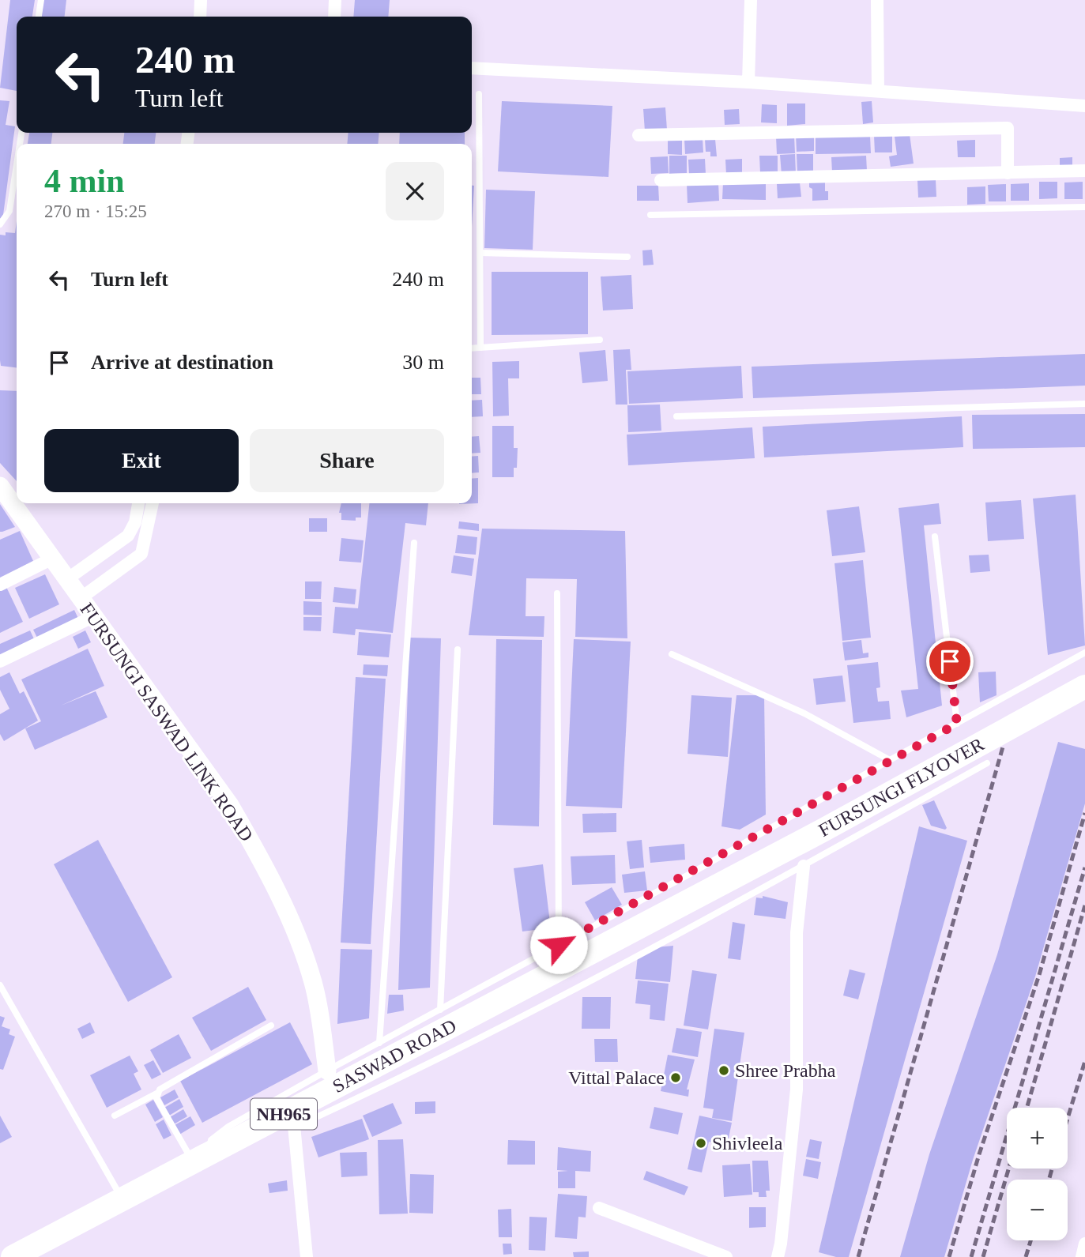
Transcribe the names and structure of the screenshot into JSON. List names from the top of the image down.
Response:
{
  "streets": {
    "highway": ["FURSUNGI FLYOVER", "SASWAD ROAD", "NH965"],
    "street": ["FURSUNGI SASWAD LINK ROAD"]
  },
  "crossings": [
    ["FURSUNGI FLYOVER", "SASWAD ROAD"]
  ],
  "places": ["Shree Prabha", "Vittal Palace", "Shivleela"],
  "page": {
    "turn": ["240 m", "Turn left"],
    "heading": ["4 min", "270 m · 15:25"],
    "list": [
      {
        "name": "Turn left",
        "value": "240 m"
      },
      {
        "name": "Arrive at destination",
        "value": "30 m"
      }
    ],
    "buttons": ["Exit", "Share"],
    "map_buttons": ["+", "−"]
  }
}
